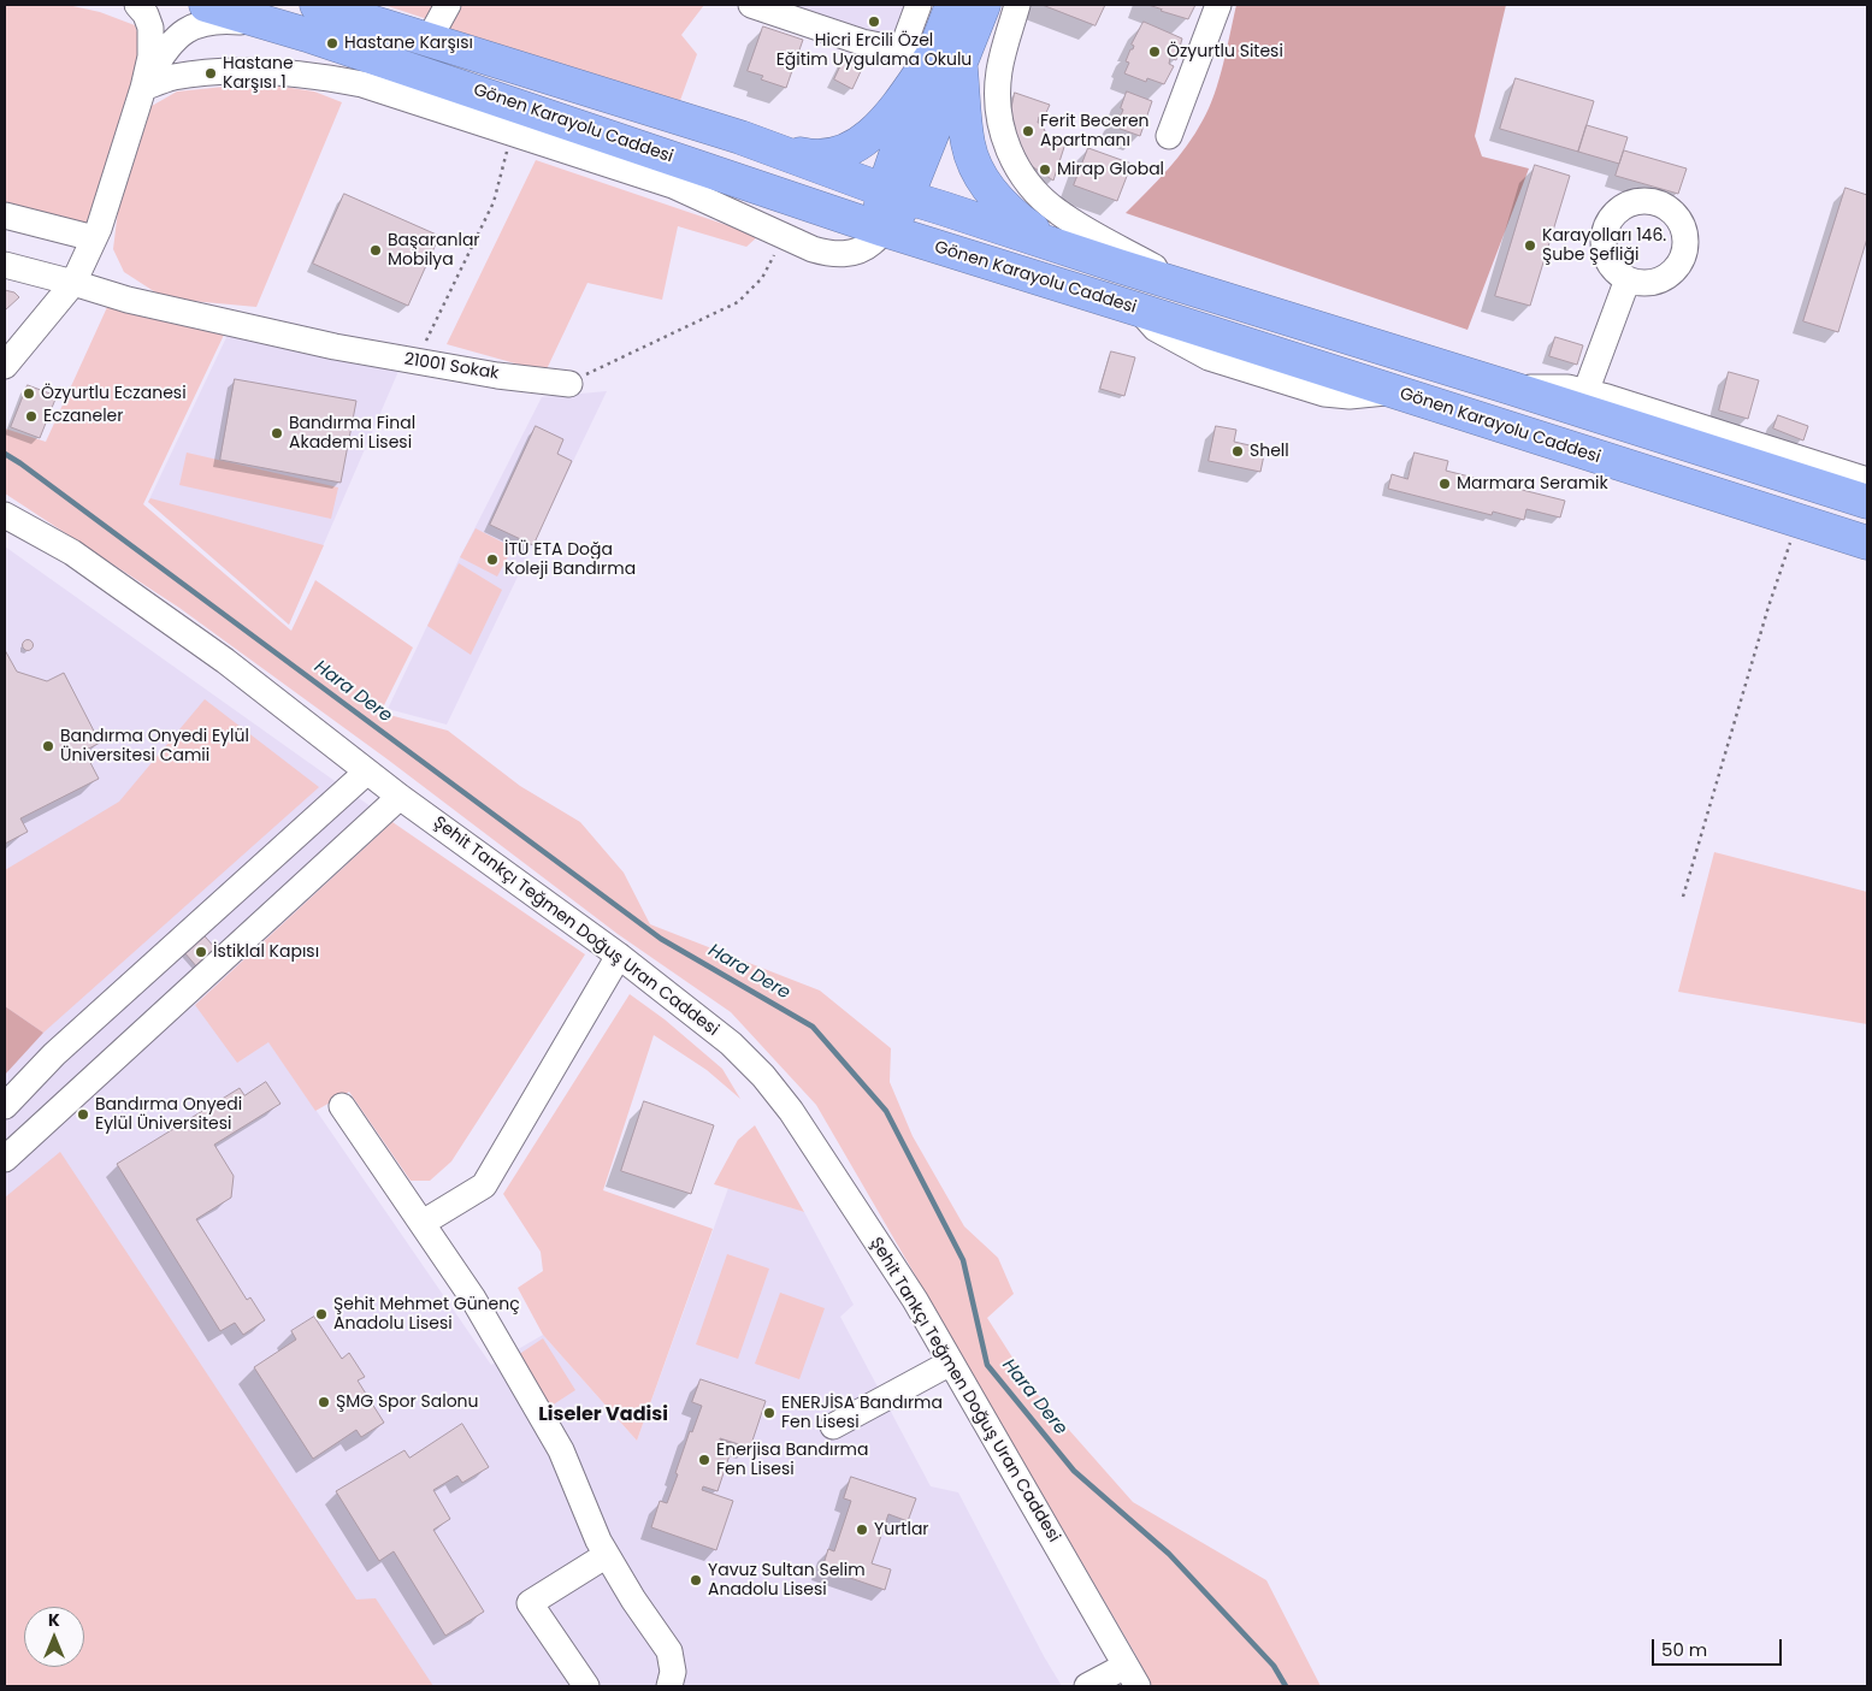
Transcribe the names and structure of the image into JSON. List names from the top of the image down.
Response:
{
  "streets": {
    "highway": ["Gönen Karayolu Caddesi"],
    "street": ["21001 Sokak", "Şehit Tankçı Teğmen Doğuş Uran Caddesi"]
  },
  "districts": ["Liseler Vadisi"],
  "water": ["Hara Dere"],
  "places": [
    "Hicri Ercili Özel Eğitim Uygulama Okulu",
    "Hastane Karşısı",
    "Özyurtlu Sitesi",
    "Hastane Karşısı 1",
    "Ferit Beceren Apartmanı",
    "Mirap Global",
    "Karayolları 146. Şube Şefliği",
    "Başaranlar Mobilya",
    "Özyurtlu Eczanesi",
    "Eczaneler",
    "Bandırma Final Akademi Lisesi",
    "Shell",
    "Marmara Seramik",
    "İTÜ ETA Doğa Koleji Bandırma",
    "Bandırma Onyedi Eylül Üniversitesi Camii",
    "İstiklal Kapısı",
    "Bandırma Onyedi Eylül Üniversitesi",
    "Şehit Mehmet Günenç Anadolu Lisesi",
    "ŞMG Spor Salonu",
    "ENERJİSA Bandırma Fen Lisesi",
    "Enerjisa Bandırma Fen Lisesi",
    "Yurtlar",
    "Yavuz Sultan Selim Anadolu Lisesi"
  ],
  "scale_bar": "50 m",
  "north": "top"
}
